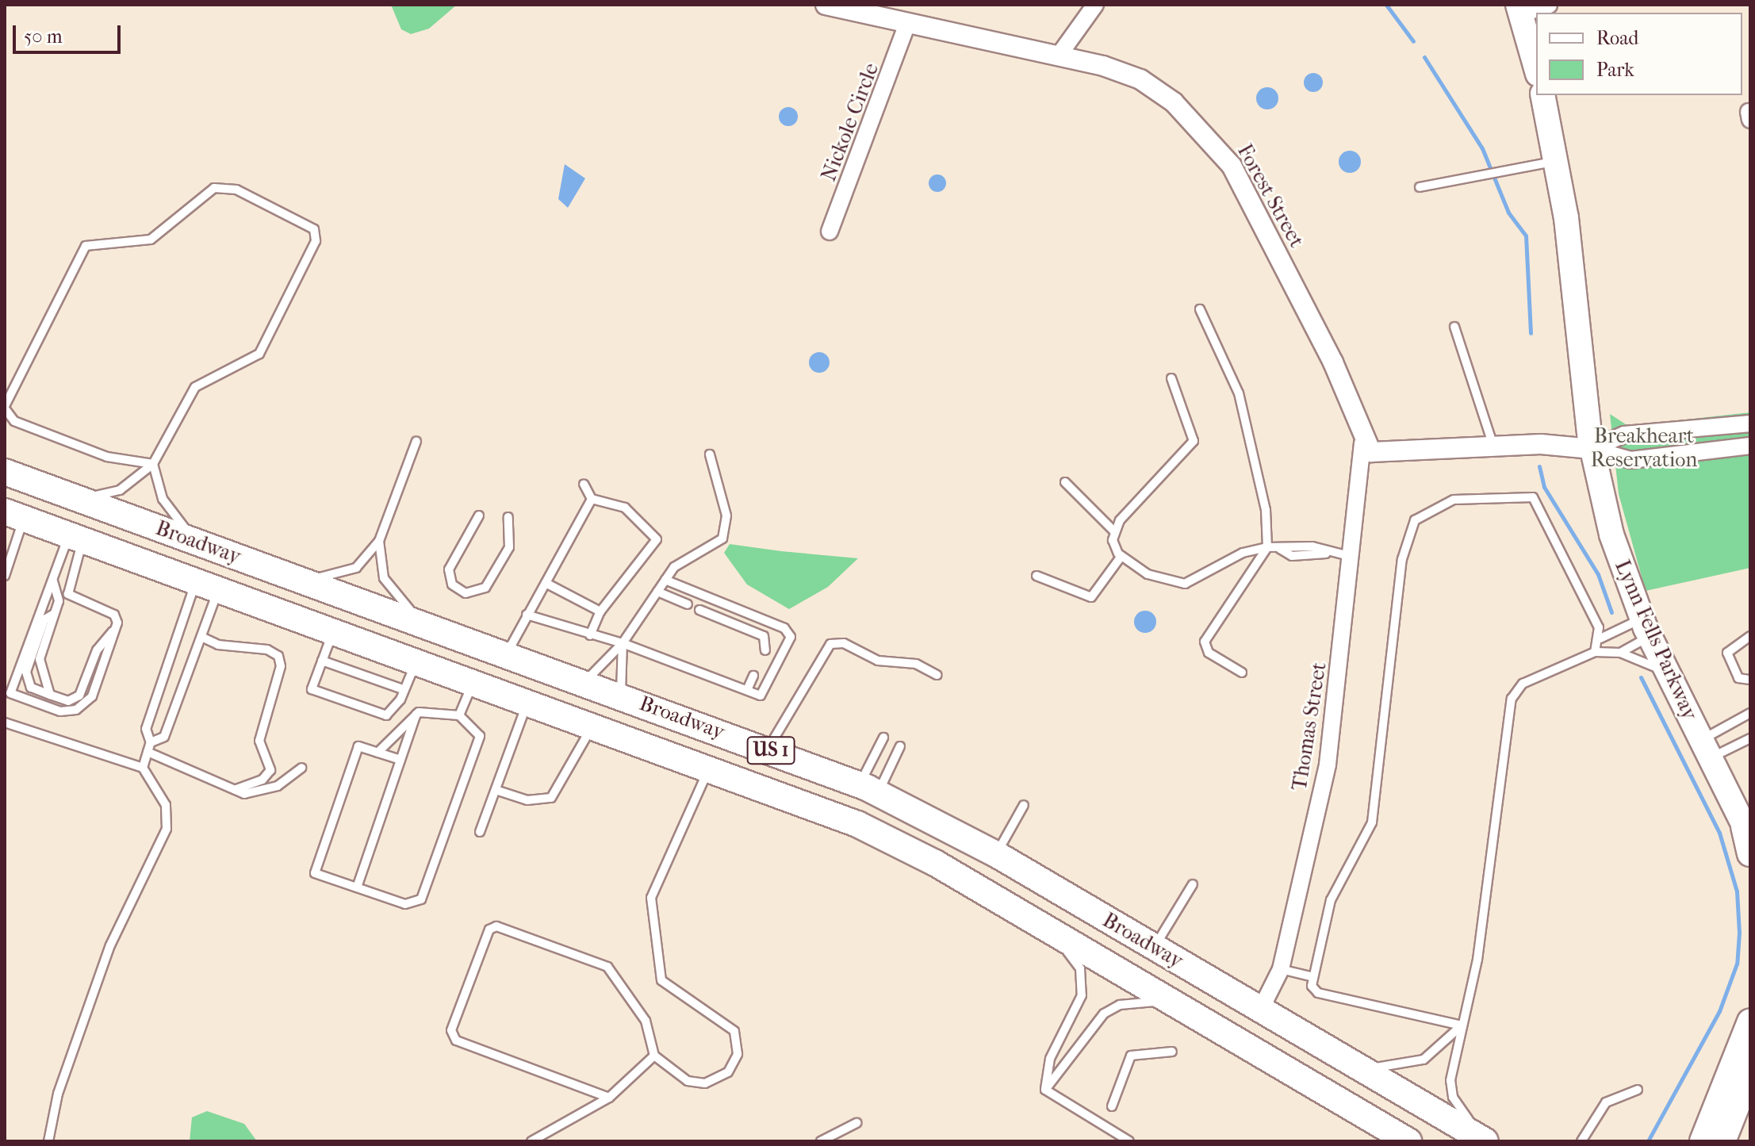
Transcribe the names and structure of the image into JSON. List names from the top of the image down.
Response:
{
  "streets": {
    "highway": ["Broadway", "US 1"],
    "main road": ["Lynn Fells Parkway"],
    "street": ["Nickole Circle", "Forest Street", "Thomas Street"]
  },
  "crossings": [
    ["Nickole Circle", "Forest Street"],
    ["Forest Street", "Thomas Street"],
    ["Broadway", "Thomas Street"]
  ],
  "parks": ["Breakheart Reservation"],
  "legend": ["Road", "Park"],
  "scale_bar": "50 m"
}
